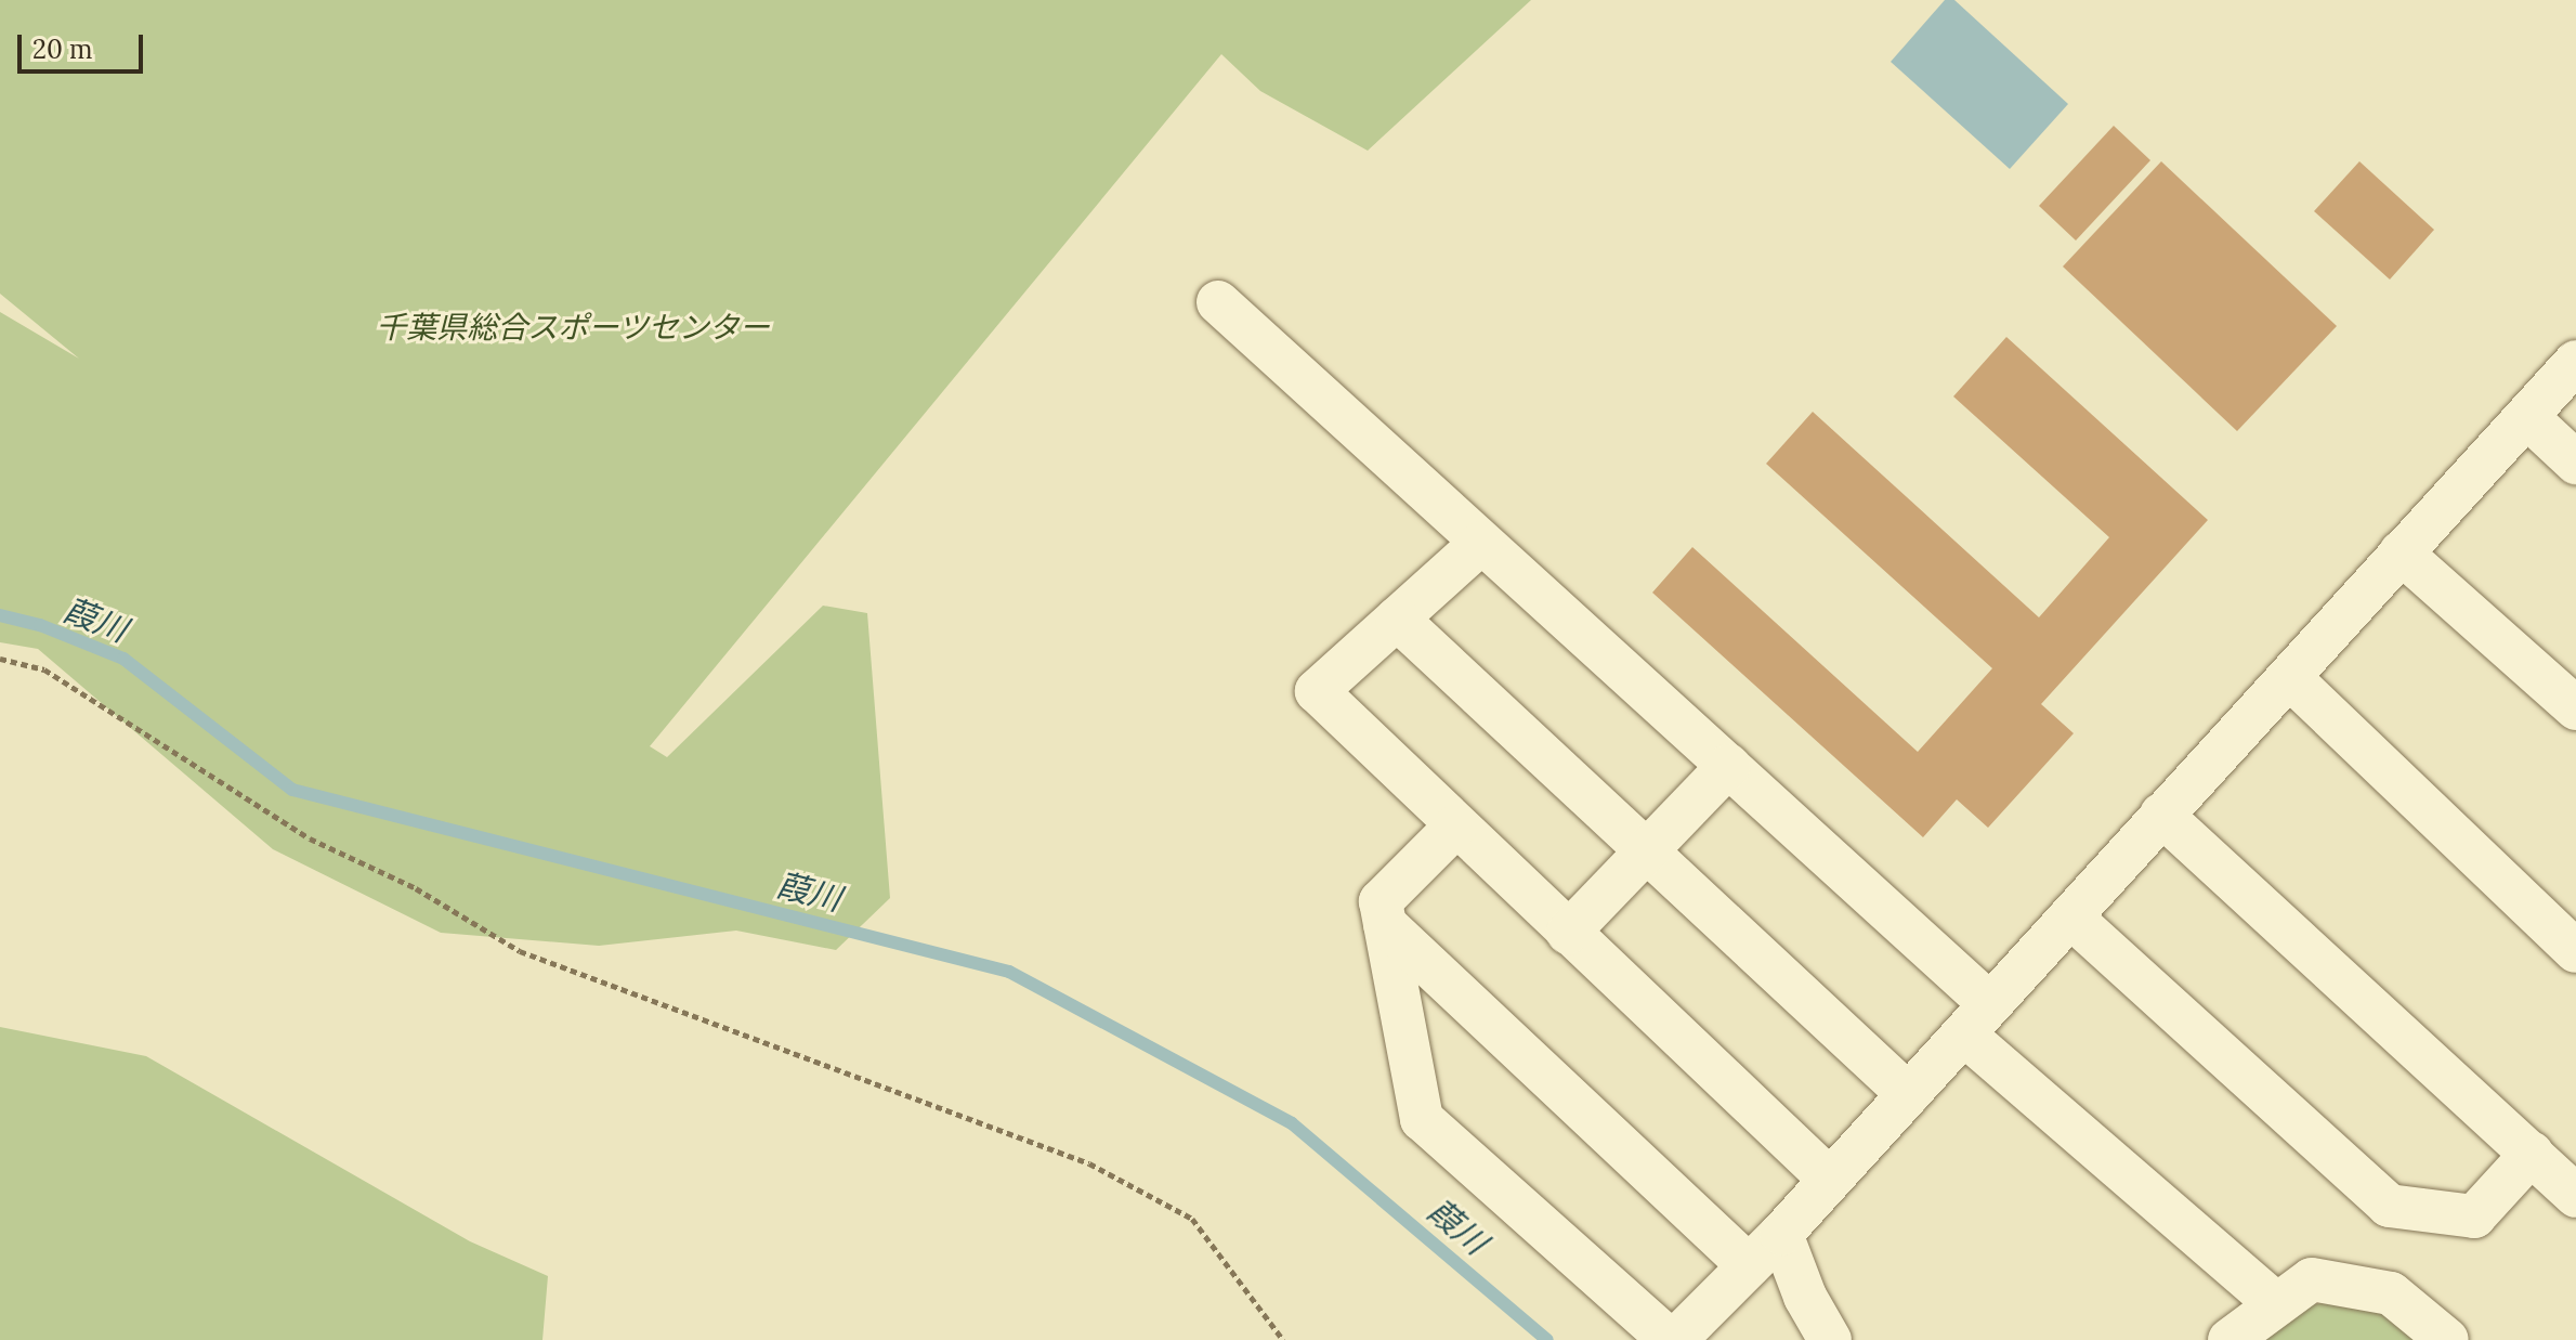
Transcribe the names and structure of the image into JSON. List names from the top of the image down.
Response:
{
  "water": ["葭川"],
  "parks": ["千葉県総合スポーツセンター"],
  "scale_bar": "20 m"
}
